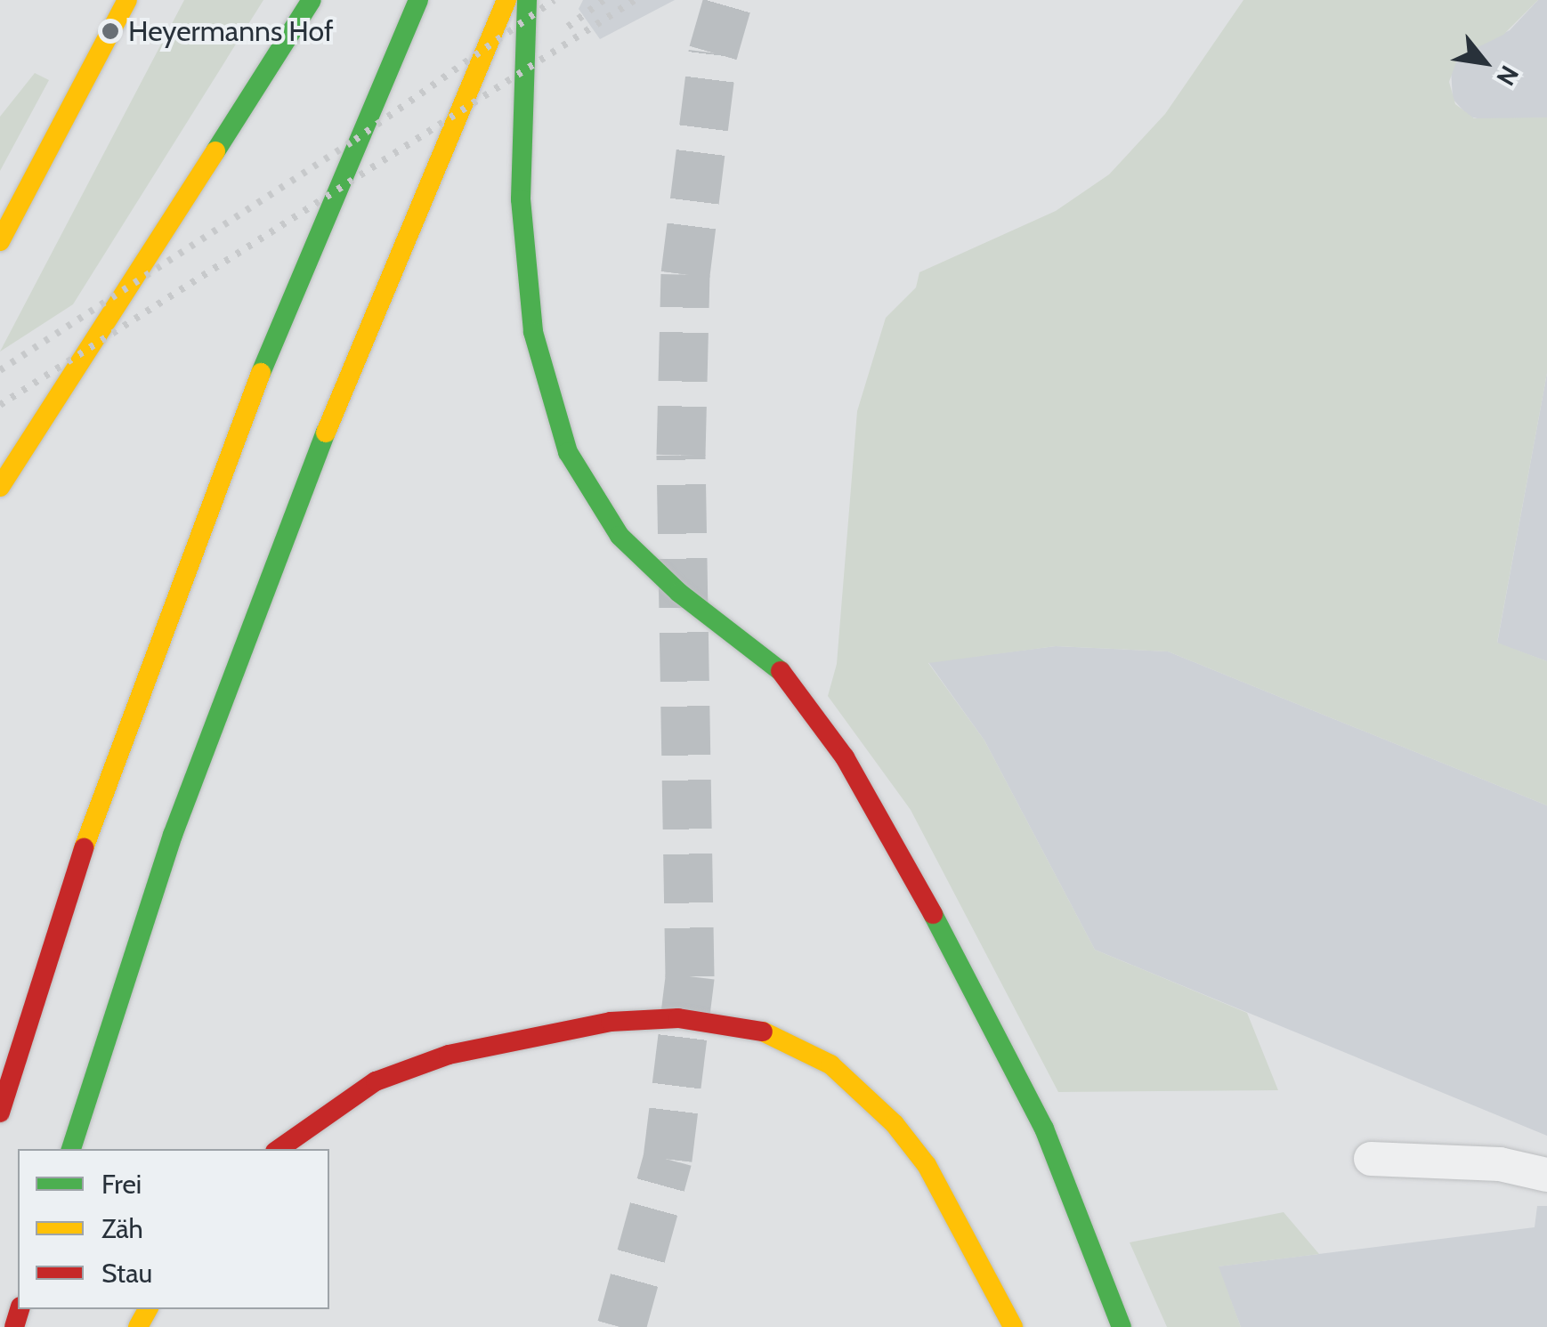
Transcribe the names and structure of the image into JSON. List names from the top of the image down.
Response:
{
  "places": ["Heyermanns Hof"],
  "legend": ["Frei", "Zäh", "Stau"],
  "north": "bottom right"
}
